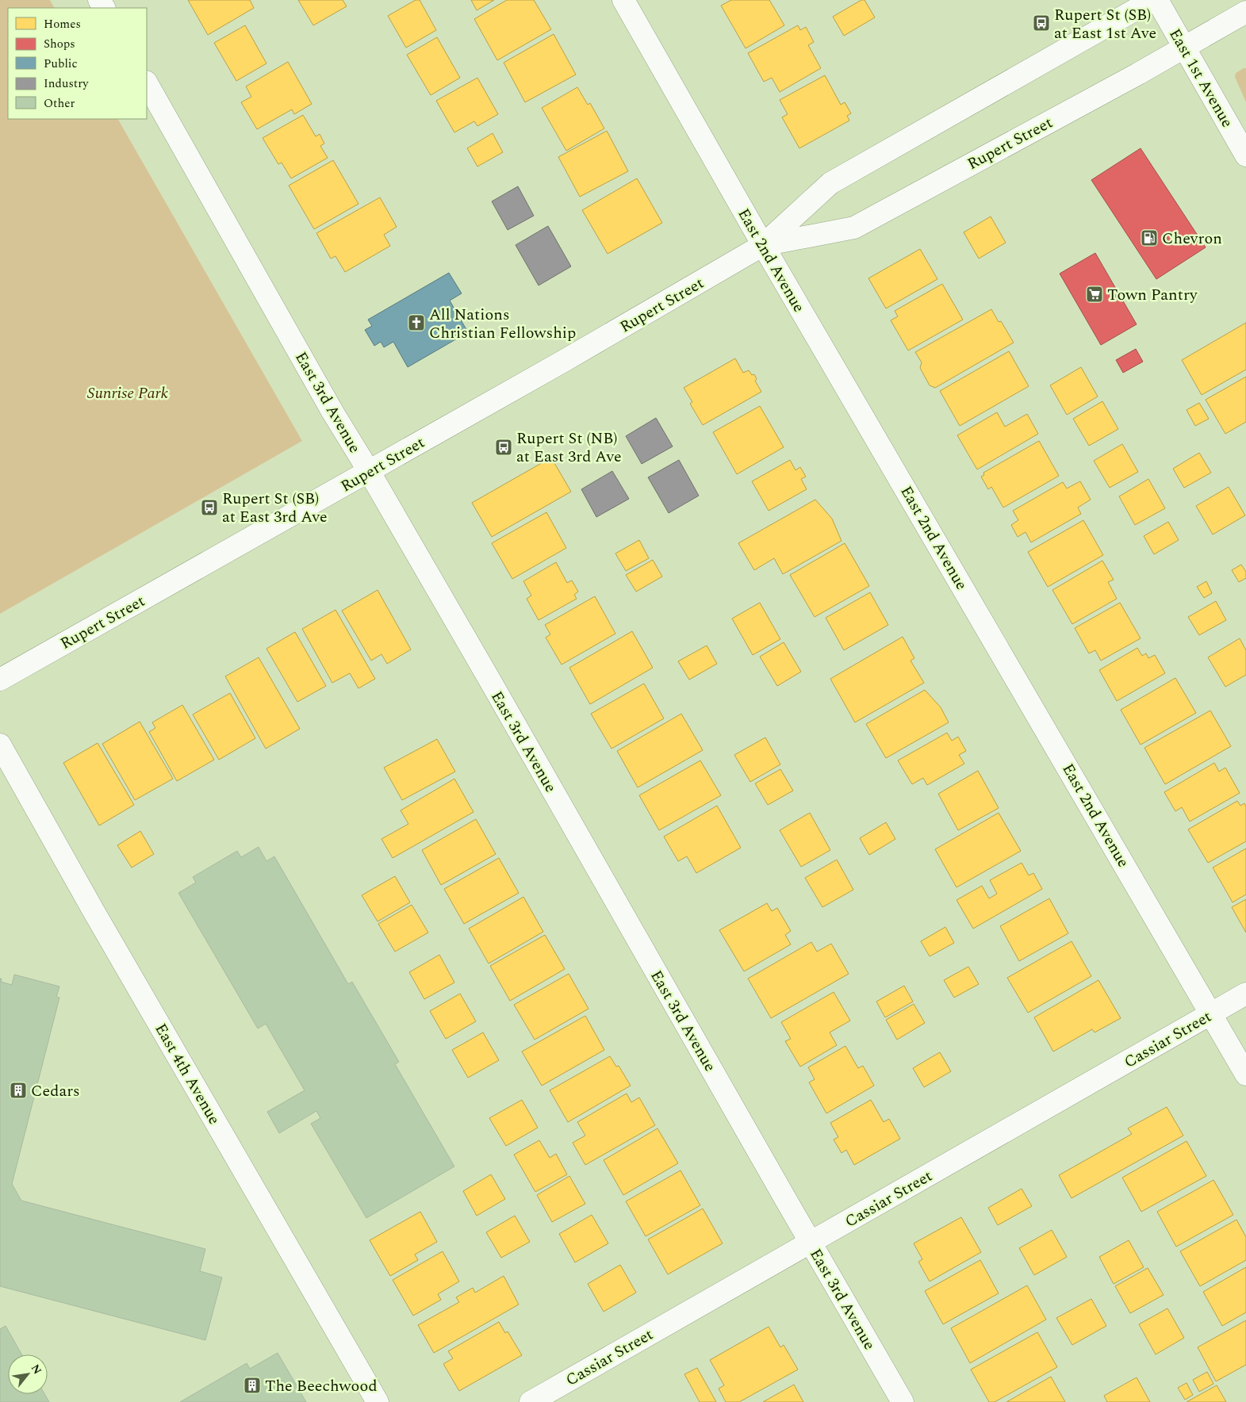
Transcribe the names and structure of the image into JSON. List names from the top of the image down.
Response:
{
  "streets": {
    "street": [
      "East 1st Avenue",
      "Rupert Street",
      "East 2nd Avenue",
      "East 3rd Avenue",
      "Cassiar Street",
      "East 4th Avenue"
    ]
  },
  "crossings": [
    ["East 1st Avenue", "Rupert Street"],
    ["Rupert Street", "East 2nd Avenue"],
    ["Rupert Street", "East 3rd Avenue"],
    ["East 2nd Avenue", "Cassiar Street"],
    ["East 3rd Avenue", "Cassiar Street"]
  ],
  "parks": ["Sunrise Park"],
  "places": {
    "bus stop": ["Rupert St (SB) at East 1st Ave", "Rupert St (NB) at East 3rd Ave", "Rupert St (SB) at East 3rd Ave"],
    "fuel station": ["Chevron"],
    "supermarket": ["Town Pantry"],
    "church": ["All Nations Christian Fellowship"],
    "building": ["Cedars", "The Beechwood"]
  },
  "legend": [
    "Homes",
    "Shops",
    "Public",
    "Industry",
    "Other"
  ],
  "north": "top right"
}
